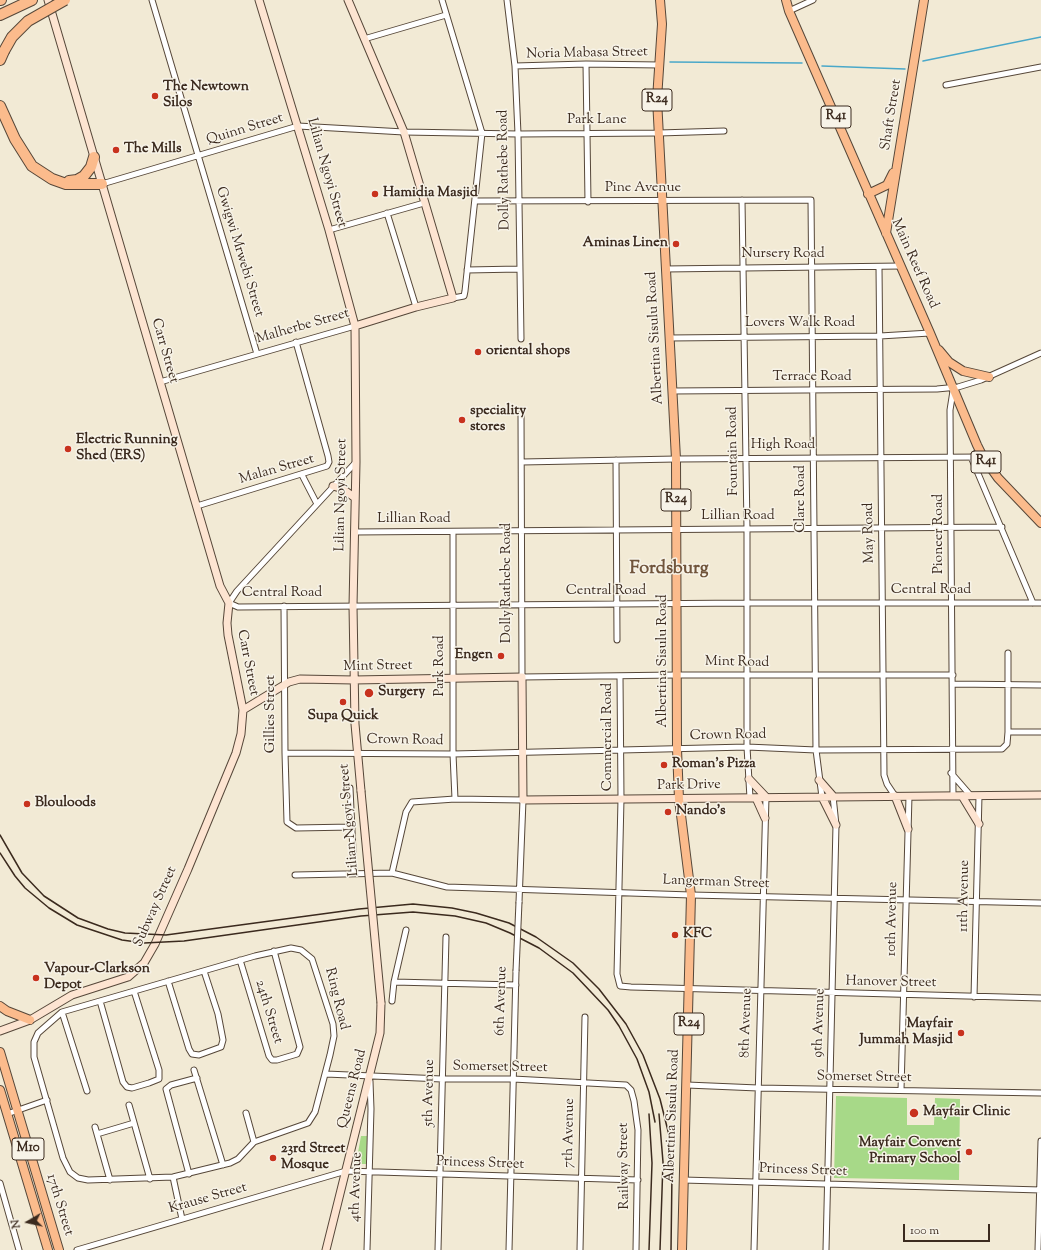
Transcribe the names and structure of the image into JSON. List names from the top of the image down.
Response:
{
  "streets": {
    "main road": [
      "R24",
      "Shaft Street",
      "R41",
      "Main Reef Road",
      "Albertina Sisulu Road",
      "M10",
      "17th Street"
    ],
    "street": [
      "Noria Mabasa Street",
      "Park Lane",
      "Quinn Street",
      "Dolly Rathebe Road",
      "Lilian Ngoyi Street",
      "Pine Avenue",
      "Gwigwi Mrwebi Street",
      "Nursery Road",
      "Lovers Walk Road",
      "Malherbe Street",
      "Carr Street",
      "Terrace Road",
      "High Road",
      "Fountain Road",
      "Malan Street",
      "Clare Road",
      "Lillian Road",
      "May Road",
      "Pioneer Road",
      "Central Road",
      "Mint Road",
      "Park Road",
      "Mint Street",
      "Gillies Street",
      "Crown Road",
      "Commercial Road",
      "Park Drive",
      "Langerman Street",
      "11th Avenue",
      "Subway Street",
      "10th Avenue",
      "Hanover Street",
      "Ring Road",
      "6th Avenue",
      "24th Street",
      "8th Avenue",
      "9th Avenue",
      "Somerset Street",
      "Queens Road",
      "5th Avenue",
      "7th Avenue",
      "Princess Street",
      "Railway Street",
      "4th Avenue",
      "Krause Street"
    ]
  },
  "crossings": [
    ["Noria Mabasa Street", "Dolly Rathebe Road"],
    ["Noria Mabasa Street", "Albertina Sisulu Road"],
    ["Shaft Street", "Main Reef Road"],
    ["Park Lane", "Quinn Street"],
    ["Park Lane", "Dolly Rathebe Road"],
    ["Park Lane", "Albertina Sisulu Road"],
    ["Quinn Street", "Dolly Rathebe Road"],
    ["Quinn Street", "Lilian Ngoyi Street"],
    ["Quinn Street", "Gwigwi Mrwebi Street"],
    ["Quinn Street", "Carr Street"],
    ["Dolly Rathebe Road", "Pine Avenue"],
    ["Dolly Rathebe Road", "High Road"],
    ["Dolly Rathebe Road", "Lillian Road"],
    ["Dolly Rathebe Road", "Central Road"],
    ["Dolly Rathebe Road", "Mint Road"],
    ["Dolly Rathebe Road", "Mint Street"],
    ["Dolly Rathebe Road", "Crown Road"],
    ["Dolly Rathebe Road", "6th Avenue"],
    ["Lilian Ngoyi Street", "Malherbe Street"],
    ["Lilian Ngoyi Street", "Lillian Road"],
    ["Lilian Ngoyi Street", "Central Road"],
    ["Lilian Ngoyi Street", "Mint Street"],
    ["Lilian Ngoyi Street", "Crown Road"],
    ["Lilian Ngoyi Street", "Queens Road"],
    ["Pine Avenue", "Albertina Sisulu Road"],
    ["Pine Avenue", "Fountain Road"],
    ["Pine Avenue", "Clare Road"],
    ["Gwigwi Mrwebi Street", "Malherbe Street"],
    ["Nursery Road", "Main Reef Road"],
    ["Nursery Road", "Albertina Sisulu Road"],
    ["Nursery Road", "Fountain Road"],
    ["Nursery Road", "Clare Road"],
    ["Nursery Road", "May Road"],
    ["Main Reef Road", "Lovers Walk Road"],
    ["Main Reef Road", "Terrace Road"],
    ["Main Reef Road", "High Road"],
    ["Main Reef Road", "Pioneer Road"],
    ["Lovers Walk Road", "Albertina Sisulu Road"],
    ["Lovers Walk Road", "Fountain Road"],
    ["Lovers Walk Road", "Clare Road"],
    ["Lovers Walk Road", "May Road"],
    ["Malherbe Street", "Carr Street"],
    ["Malherbe Street", "Malan Street"],
    ["Albertina Sisulu Road", "Terrace Road"],
    ["Albertina Sisulu Road", "High Road"],
    ["Albertina Sisulu Road", "Lillian Road"],
    ["Albertina Sisulu Road", "Central Road"],
    ["Albertina Sisulu Road", "Mint Road"],
    ["Albertina Sisulu Road", "Crown Road"],
    ["Albertina Sisulu Road", "Park Drive"],
    ["Albertina Sisulu Road", "Langerman Street"],
    ["Albertina Sisulu Road", "Hanover Street"],
    ["Albertina Sisulu Road", "Somerset Street"],
    ["Albertina Sisulu Road", "Princess Street"],
    ["Carr Street", "Malan Street"],
    ["Carr Street", "Central Road"],
    ["Carr Street", "Mint Street"],
    ["Carr Street", "Subway Street"],
    ["Terrace Road", "Fountain Road"],
    ["Terrace Road", "Clare Road"],
    ["Terrace Road", "May Road"],
    ["Terrace Road", "Pioneer Road"],
    ["High Road", "Fountain Road"],
    ["High Road", "Clare Road"],
    ["High Road", "May Road"],
    ["High Road", "Pioneer Road"],
    ["Fountain Road", "Lillian Road"],
    ["Fountain Road", "Central Road"],
    ["Fountain Road", "Mint Road"],
    ["Fountain Road", "Crown Road"],
    ["Fountain Road", "Park Drive"],
    ["Clare Road", "Lillian Road"],
    ["Clare Road", "Central Road"],
    ["Clare Road", "Mint Road"],
    ["Clare Road", "Crown Road"],
    ["Clare Road", "Park Drive"],
    ["Lillian Road", "May Road"],
    ["Lillian Road", "Pioneer Road"],
    ["Lillian Road", "Park Road"],
    ["May Road", "Central Road"],
    ["May Road", "Mint Road"],
    ["May Road", "Crown Road"],
    ["May Road", "Park Drive"],
    ["Pioneer Road", "Central Road"],
    ["Pioneer Road", "Mint Road"],
    ["Pioneer Road", "Crown Road"],
    ["Pioneer Road", "Park Drive"],
    ["Central Road", "Park Road"],
    ["Central Road", "Gillies Street"],
    ["Mint Road", "Mint Street"],
    ["Mint Road", "Commercial Road"],
    ["Park Road", "Mint Street"],
    ["Park Road", "Crown Road"],
    ["Park Road", "Park Drive"],
    ["Mint Street", "Gillies Street"],
    ["Mint Street", "Subway Street"],
    ["Gillies Street", "Crown Road"],
    ["Crown Road", "Commercial Road"],
    ["Crown Road", "6th Avenue"],
    ["Commercial Road", "Park Drive"],
    ["Park Drive", "Langerman Street"],
    ["Park Drive", "11th Avenue"],
    ["Park Drive", "10th Avenue"],
    ["Park Drive", "6th Avenue"],
    ["Park Drive", "8th Avenue"],
    ["Park Drive", "9th Avenue"],
    ["Langerman Street", "11th Avenue"],
    ["Langerman Street", "10th Avenue"],
    ["Langerman Street", "Hanover Street"],
    ["Langerman Street", "6th Avenue"],
    ["Langerman Street", "8th Avenue"],
    ["Langerman Street", "9th Avenue"],
    ["11th Avenue", "Hanover Street"],
    ["10th Avenue", "Hanover Street"],
    ["10th Avenue", "Somerset Street"],
    ["Hanover Street", "8th Avenue"],
    ["Hanover Street", "9th Avenue"],
    ["Ring Road", "24th Street"],
    ["Ring Road", "Somerset Street"],
    ["6th Avenue", "Somerset Street"],
    ["6th Avenue", "Princess Street"],
    ["8th Avenue", "Somerset Street"],
    ["8th Avenue", "Princess Street"],
    ["9th Avenue", "Somerset Street"],
    ["9th Avenue", "Princess Street"],
    ["Somerset Street", "Queens Road"],
    ["Somerset Street", "5th Avenue"],
    ["Somerset Street", "7th Avenue"],
    ["Somerset Street", "Railway Street"],
    ["Somerset Street", "4th Avenue"],
    ["Queens Road", "Princess Street"],
    ["Queens Road", "4th Avenue"],
    ["Queens Road", "Krause Street"],
    ["5th Avenue", "Princess Street"],
    ["7th Avenue", "Princess Street"],
    ["Princess Street", "Railway Street"],
    ["Princess Street", "4th Avenue"],
    ["Princess Street", "Krause Street"]
  ],
  "districts": ["Fordsburg"],
  "places": [
    "The Newtown Silos",
    "The Mills",
    "Hamidia Masjid",
    "Aminas Linen",
    "oriental shops",
    "speciality stores",
    "Electric Running Shed (ERS)",
    "Engen",
    "Surgery",
    "Supa Quick",
    "Roman's Pizza",
    "Blouloods",
    "Nando's",
    "KFC",
    "Vapour-Clarkson Depot",
    "Mayfair Jummah Masjid",
    "Mayfair Clinic",
    "Mayfair Convent Primary School",
    "23rd Street Mosque"
  ],
  "scale_bar": "100 m",
  "north": "left"
}
